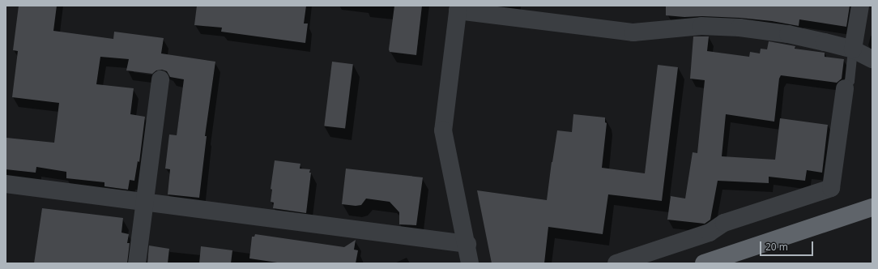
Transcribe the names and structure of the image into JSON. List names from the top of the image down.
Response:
{
  "scale_bar": "20 m"
}
